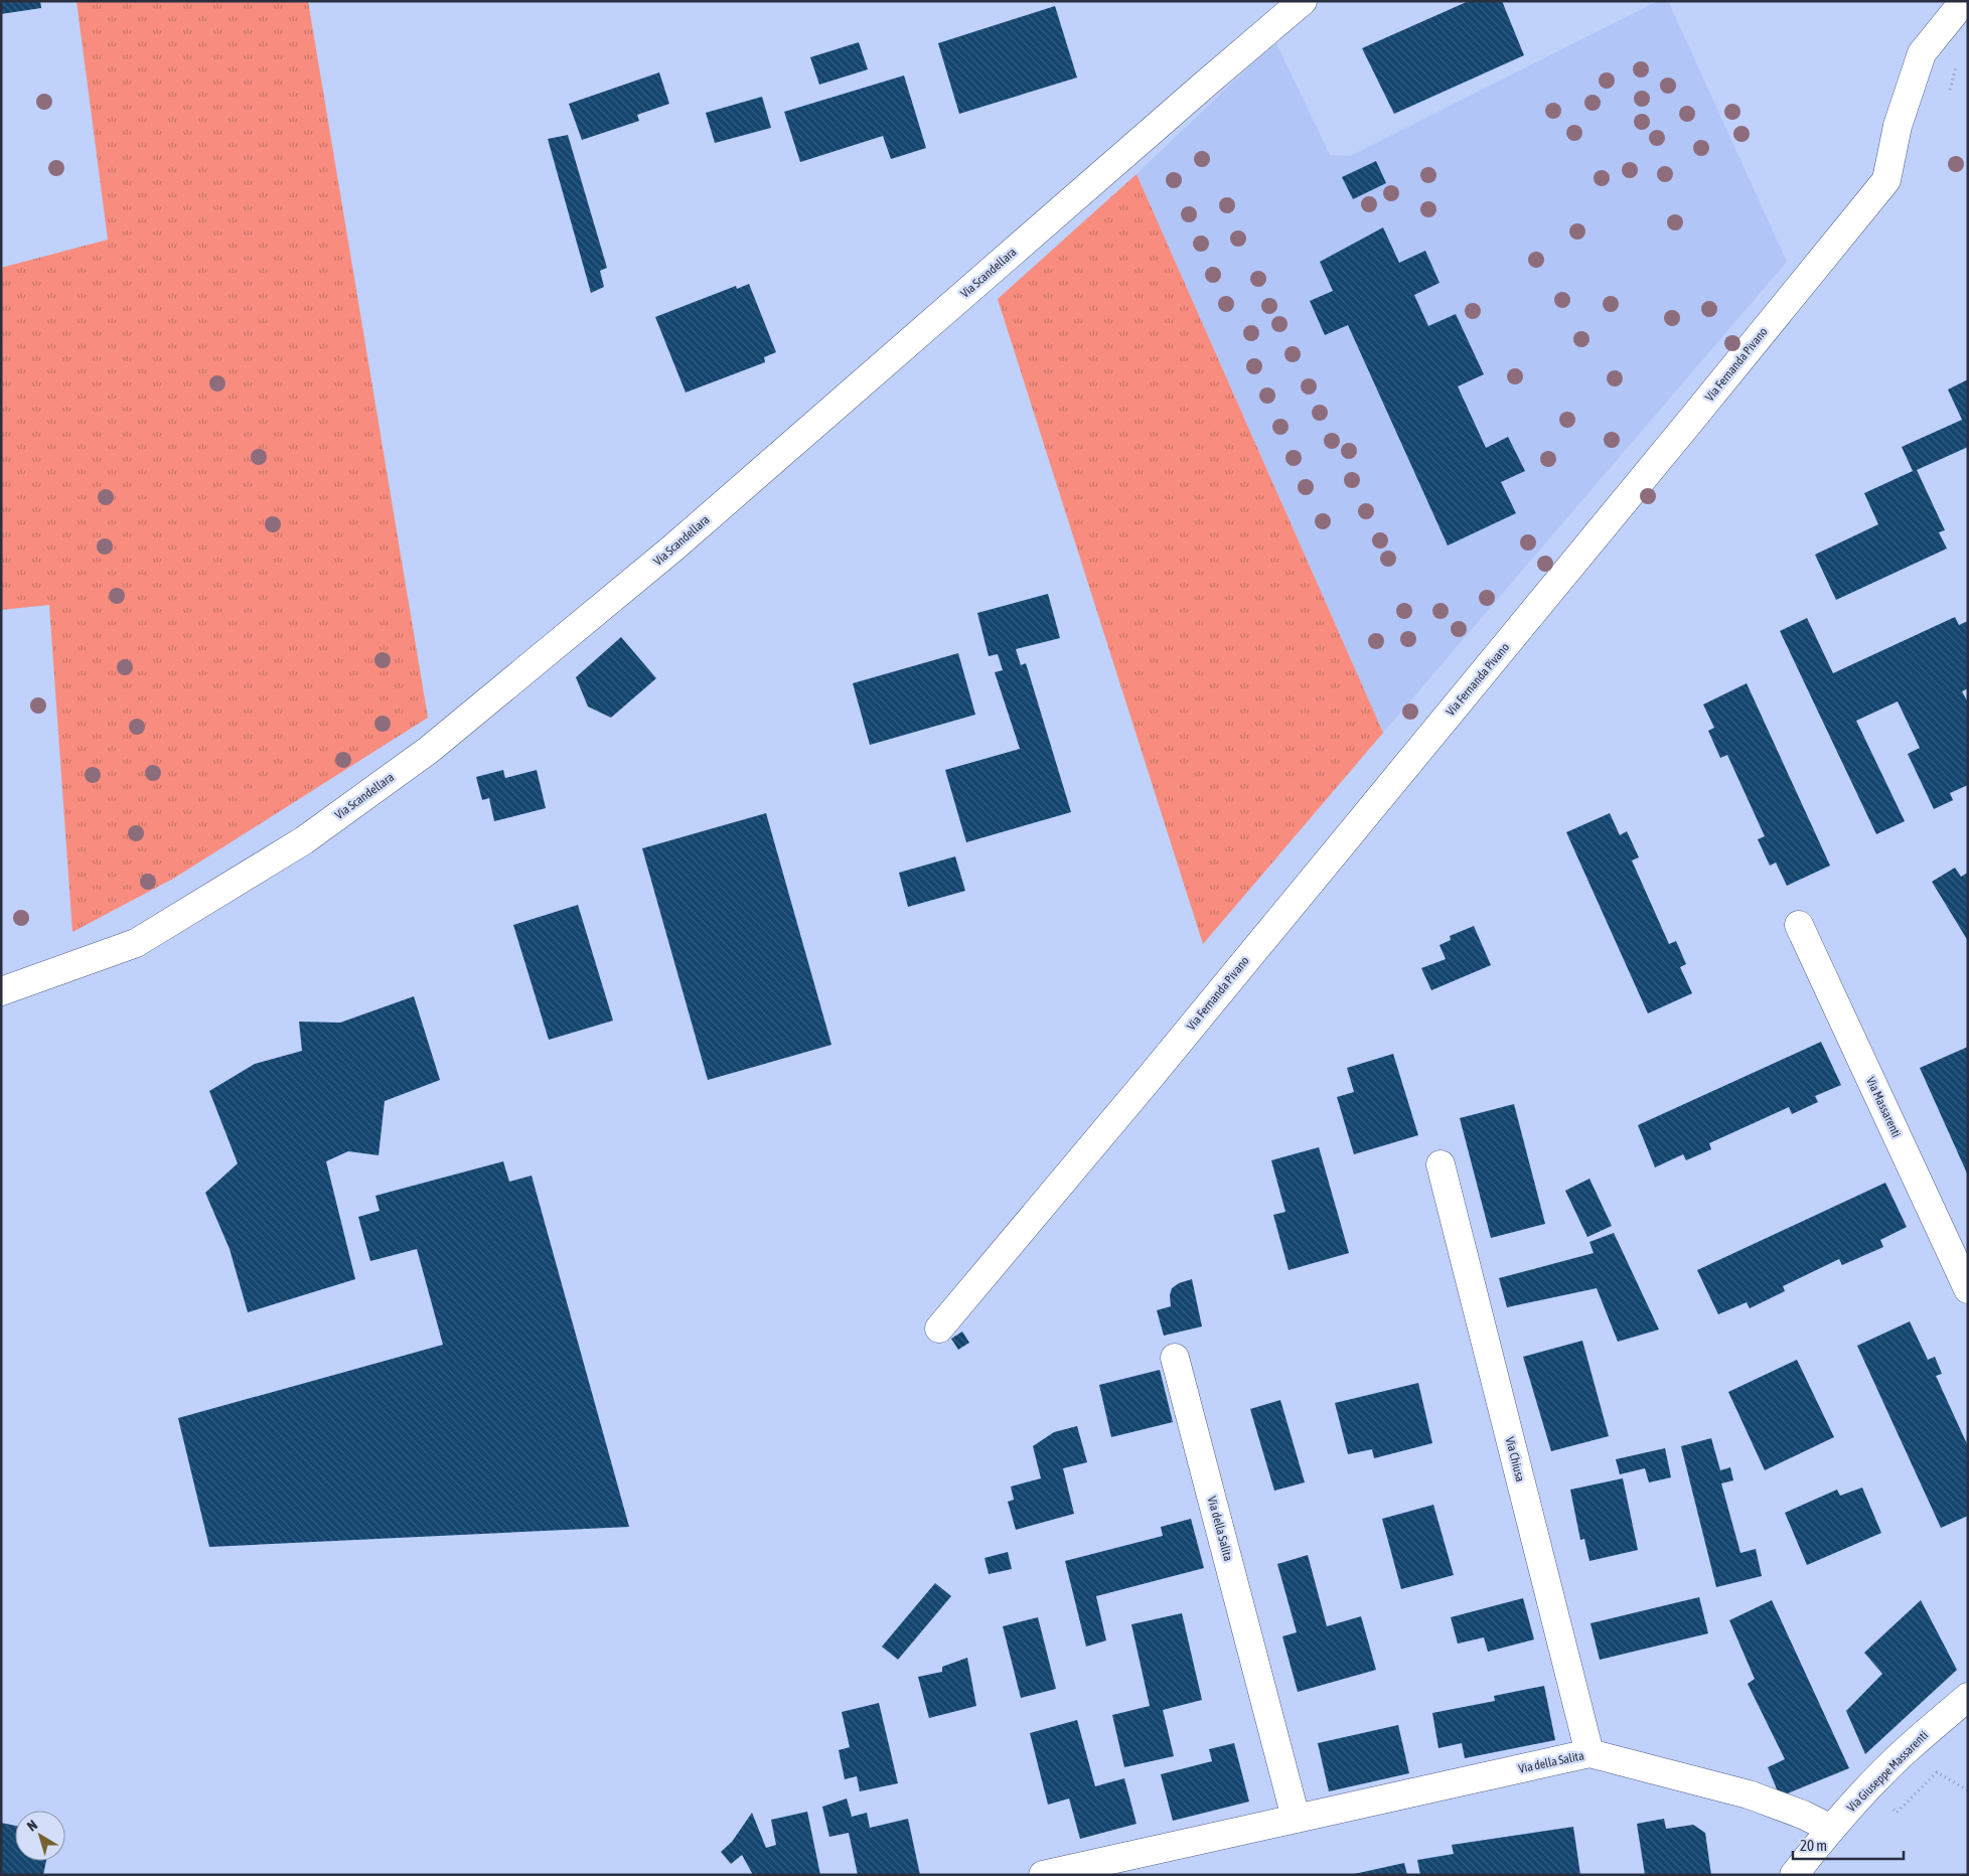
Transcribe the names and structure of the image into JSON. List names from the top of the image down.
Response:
{
  "streets": {
    "street": [
      "Via Scandellara",
      "Via Fernanda Pivano",
      "Via Massarenti",
      "Via Chiusa",
      "Via della Salita",
      "Via Giuseppe Massarenti"
    ]
  },
  "crossings": [
    ["Via Chiusa", "Via della Salita"],
    ["Via della Salita", "Via Giuseppe Massarenti"]
  ],
  "scale_bar": "20 m",
  "north": "top left"
}
